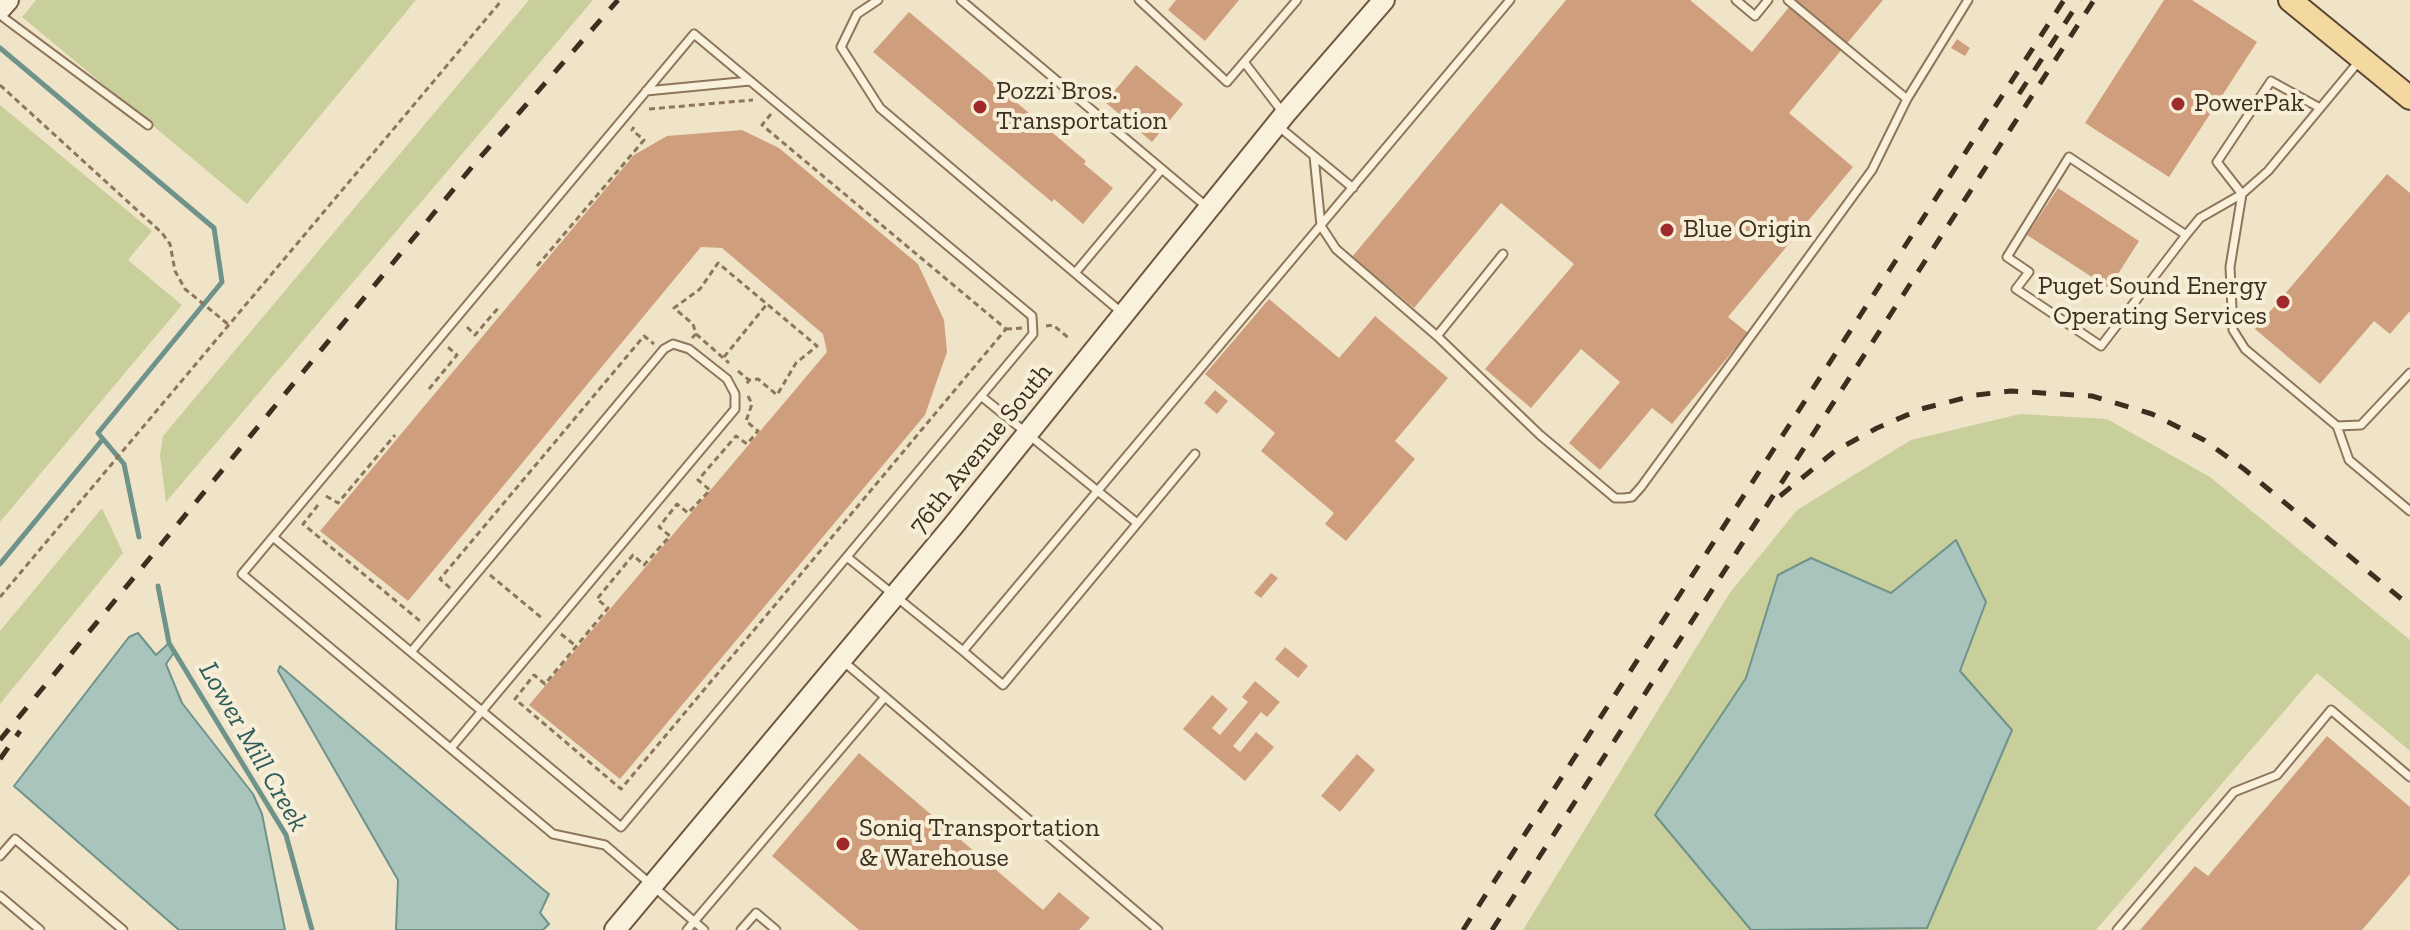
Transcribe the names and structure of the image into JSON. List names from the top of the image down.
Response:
{
  "streets": {
    "street": ["76th Avenue South"]
  },
  "water": ["Lower Mill Creek"],
  "places": [
    "PowerPak",
    "Pozzi Bros. Transportation",
    "Blue Origin",
    "Puget Sound Energy Operating Services",
    "Soniq Transportation & Warehouse"
  ]
}
